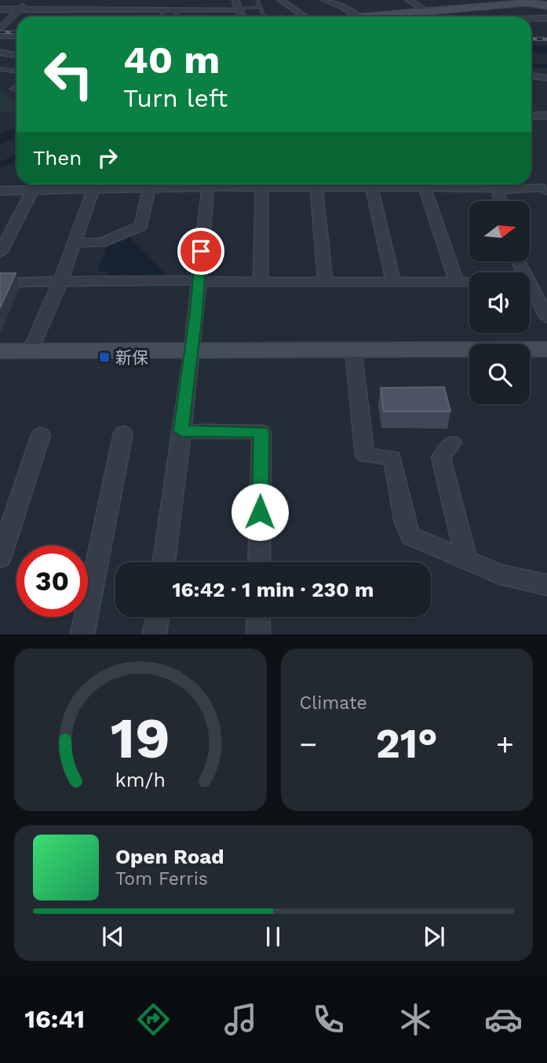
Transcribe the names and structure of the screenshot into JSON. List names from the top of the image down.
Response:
{
  "places": {
    "transit": ["新保"]
  },
  "north": "right",
  "page": {
    "turn": ["40 m", "Turn left"],
    "then": "Then",
    "limit": "30",
    "trip": "16:42 · 1 min · 230 m",
    "tile": "Climate",
    "heat": ["−", "21°", "+"],
    "song": ["Open Road", "Tom Ferris"],
    "tabs": "16:41",
    "gauge": ["19", "km/h"]
  }
}
